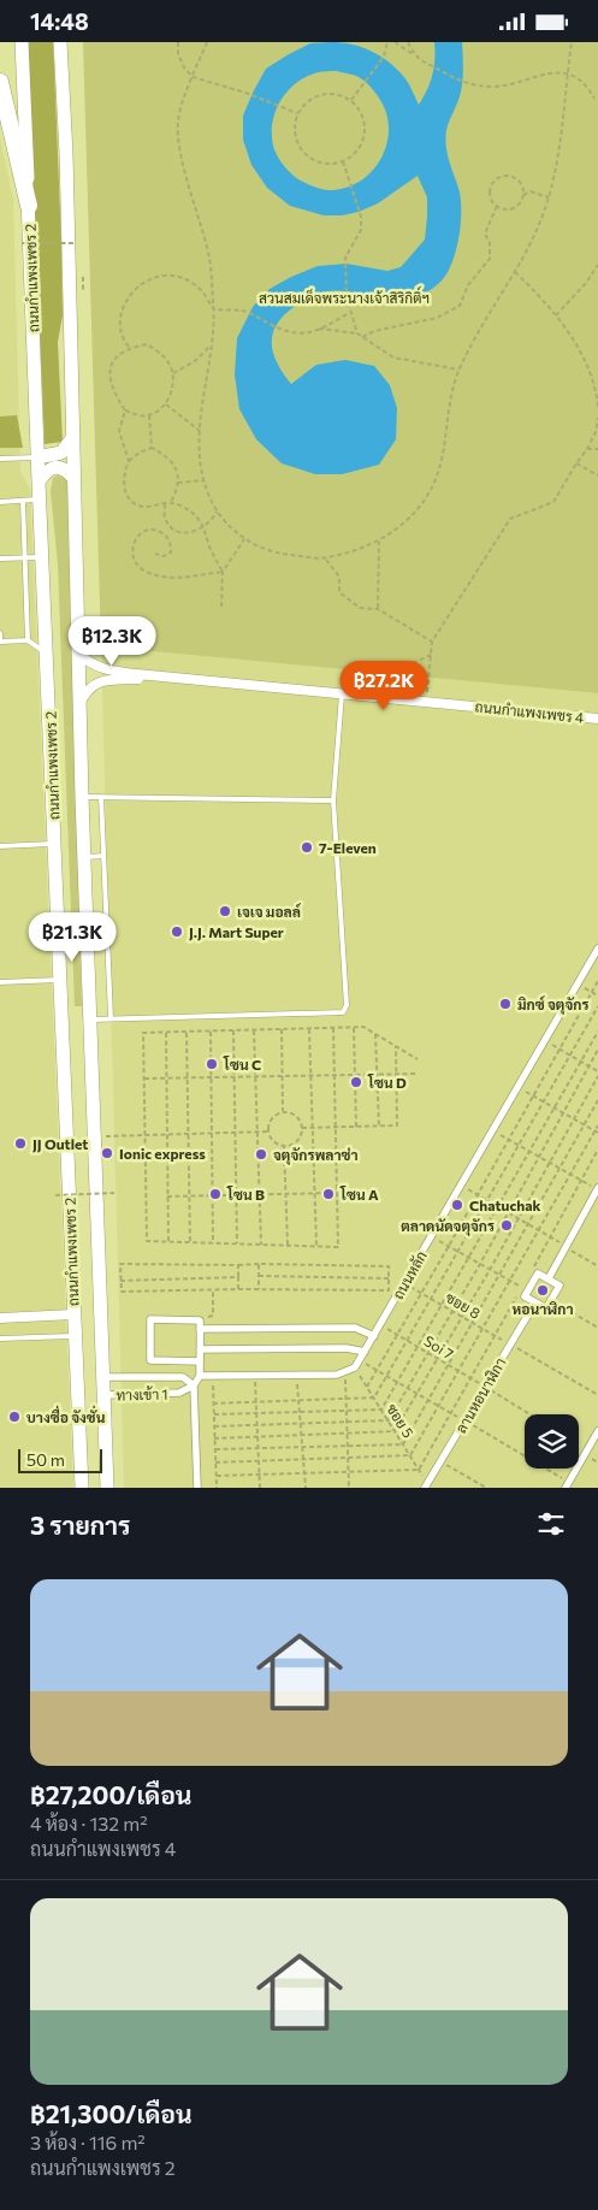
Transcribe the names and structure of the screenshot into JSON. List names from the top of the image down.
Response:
{
  "streets": {
    "main road": ["ถนนกำแพงเพชร 2"],
    "street": [
      "ถนนกำแพงเพชร 4",
      "ถนนหลัก",
      "ทางเข้า 1",
      "ลานหอนาฬิกา"
    ],
    "path": ["ซอย 8", "Soi 7", "ซอย 5"]
  },
  "crossings": [
    ["ถนนกำแพงเพชร 2", "ถนนกำแพงเพชร 4"],
    ["ถนนกำแพงเพชร 2", "ทางเข้า 1"],
    ["ถนนหลัก", "ซอย 8"],
    ["ถนนหลัก", "Soi 7"],
    ["ถนนหลัก", "ซอย 5"],
    ["ซอย 8", "ลานหอนาฬิกา"],
    ["Soi 7", "ลานหอนาฬิกา"],
    ["ลานหอนาฬิกา", "ซอย 5"]
  ],
  "parks": ["สวนสมเด็จพระนางเจ้าสิริกิติ์ฯ"],
  "places": [
    "7-Eleven",
    "เจเจ มอลล์",
    "J.J. Mart Super",
    "มิกซ์ จตุจักร",
    "โซน C",
    "โซน D",
    "JJ Outlet",
    "Ionic express",
    "จตุจักรพลาซ่า",
    "โซน B",
    "โซน A",
    "Chatuchak",
    "ตลาดนัดจตุจักร",
    "หอนาฬิกา",
    "บางซื่อ จังชั่น"
  ],
  "scale_bar": "50 m",
  "page": {
    "status": "14:48",
    "price": ["฿12.3K", "฿27.2K", "฿21.3K"],
    "scale": "50 m",
    "heading": "3 รายการ",
    "list": [
      {
        "name": "฿27,200/เดือน",
        "note": "4 ห้อง · 132 m² · ถนนกำแพงเพชร 4"
      },
      {
        "name": "฿21,300/เดือน",
        "note": "3 ห้อง · 116 m² · ถนนกำแพงเพชร 2"
      }
    ]
  }
}
